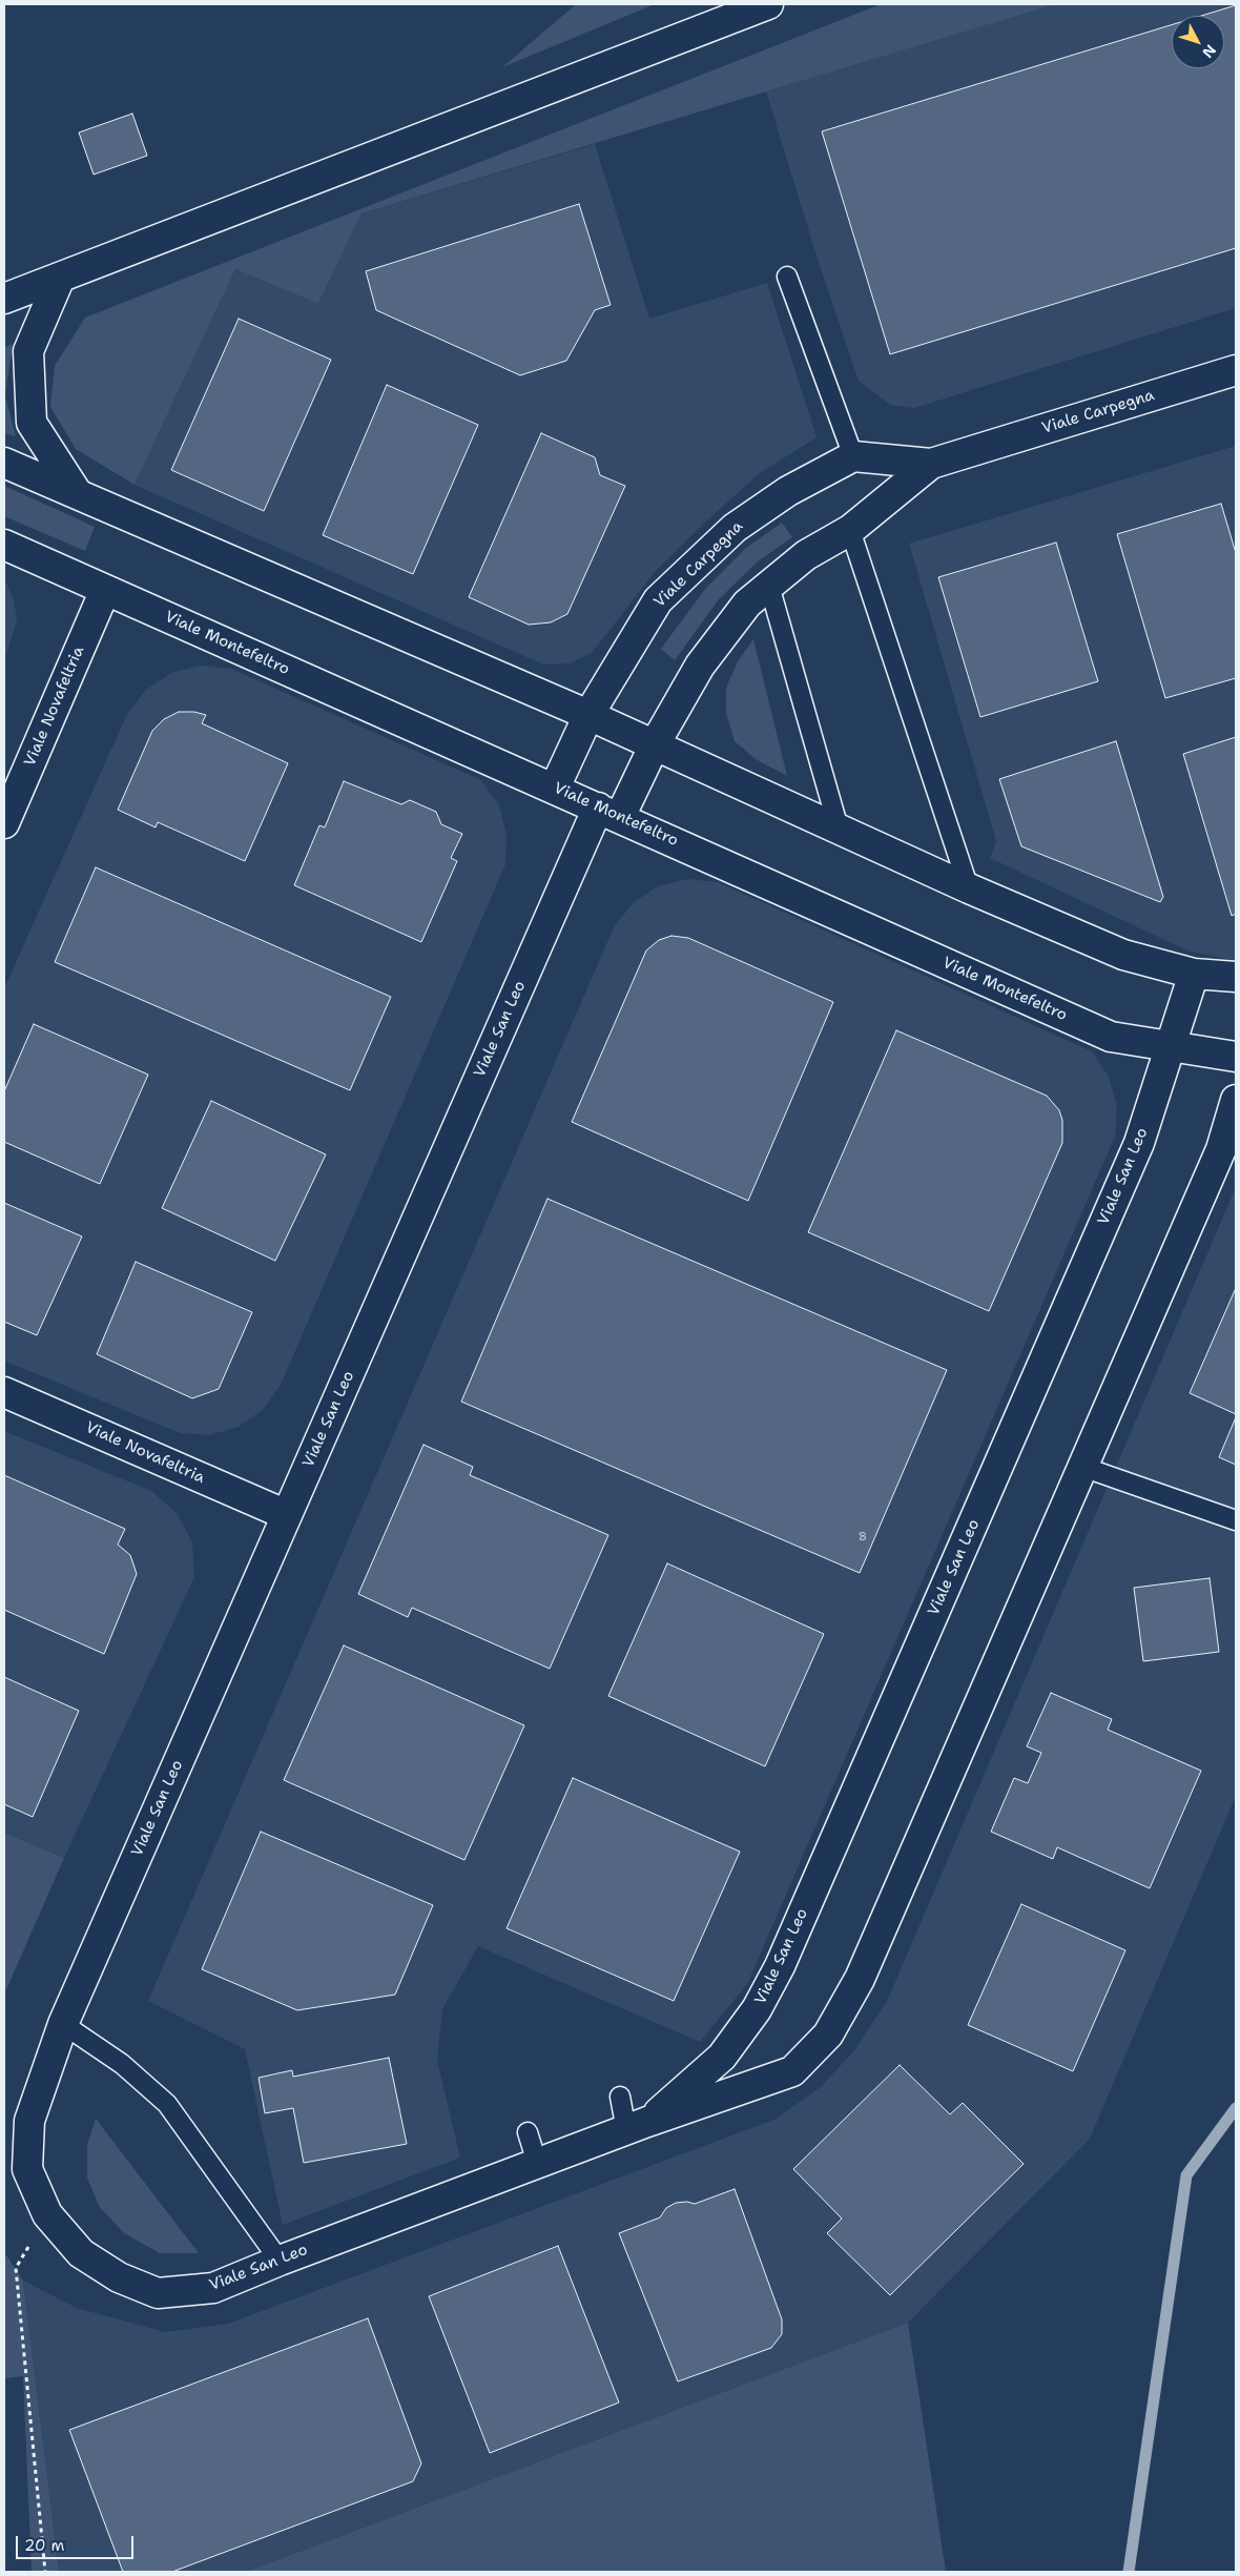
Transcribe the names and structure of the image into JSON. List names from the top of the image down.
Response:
{
  "streets": {
    "street": [
      "Viale Carpegna",
      "Viale Montefeltro",
      "Viale Novafeltria",
      "Viale San Leo"
    ]
  },
  "crossings": [
    ["Viale Carpegna", "Viale Montefeltro"],
    ["Viale Carpegna", "Viale San Leo"],
    ["Viale Montefeltro", "Viale Novafeltria"],
    ["Viale Montefeltro", "Viale San Leo"],
    ["Viale Novafeltria", "Viale San Leo"]
  ],
  "house_numbers": ["8"],
  "scale_bar": "20 m",
  "north": "bottom right"
}
